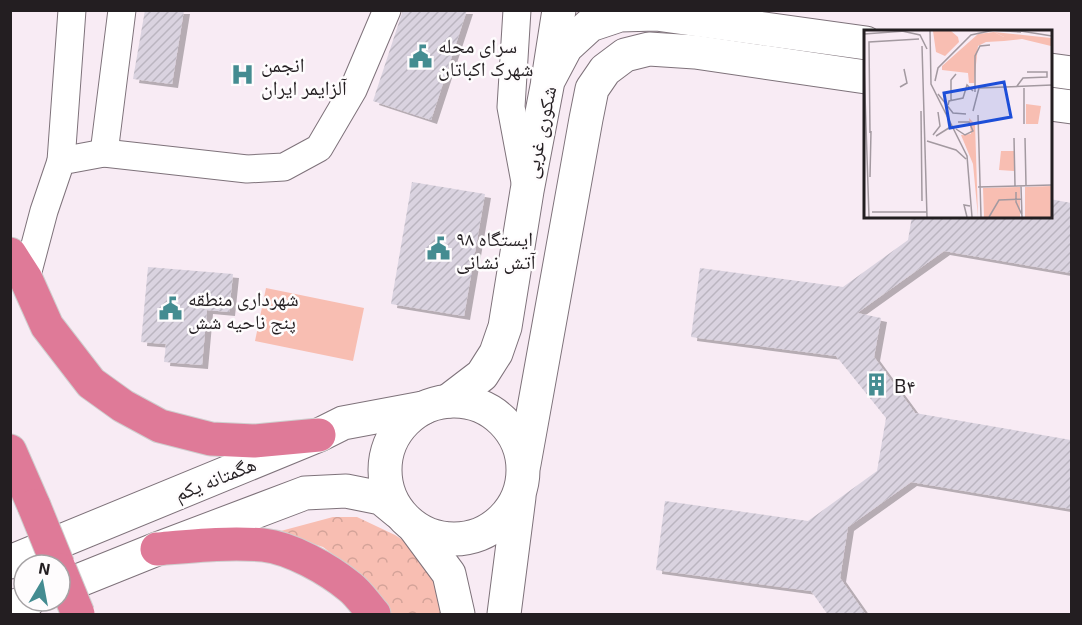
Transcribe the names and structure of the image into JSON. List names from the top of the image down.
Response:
{
  "streets": {
    "main road": ["شکوری غربی", "هگمتانه یکم"]
  },
  "crossings": [
    ["شکوری غربی", "هگمتانه یکم"]
  ],
  "places": {
    "public building": ["سرای محله شهرک اکباتان", "ایستگاه ۹۸ آتش نشانی", "شهرداری منطقه پنج ناحیه شش"],
    "hospital": ["انجمن آلزایمر ایران"],
    "building": ["B۴"]
  },
  "north": "top"
}
